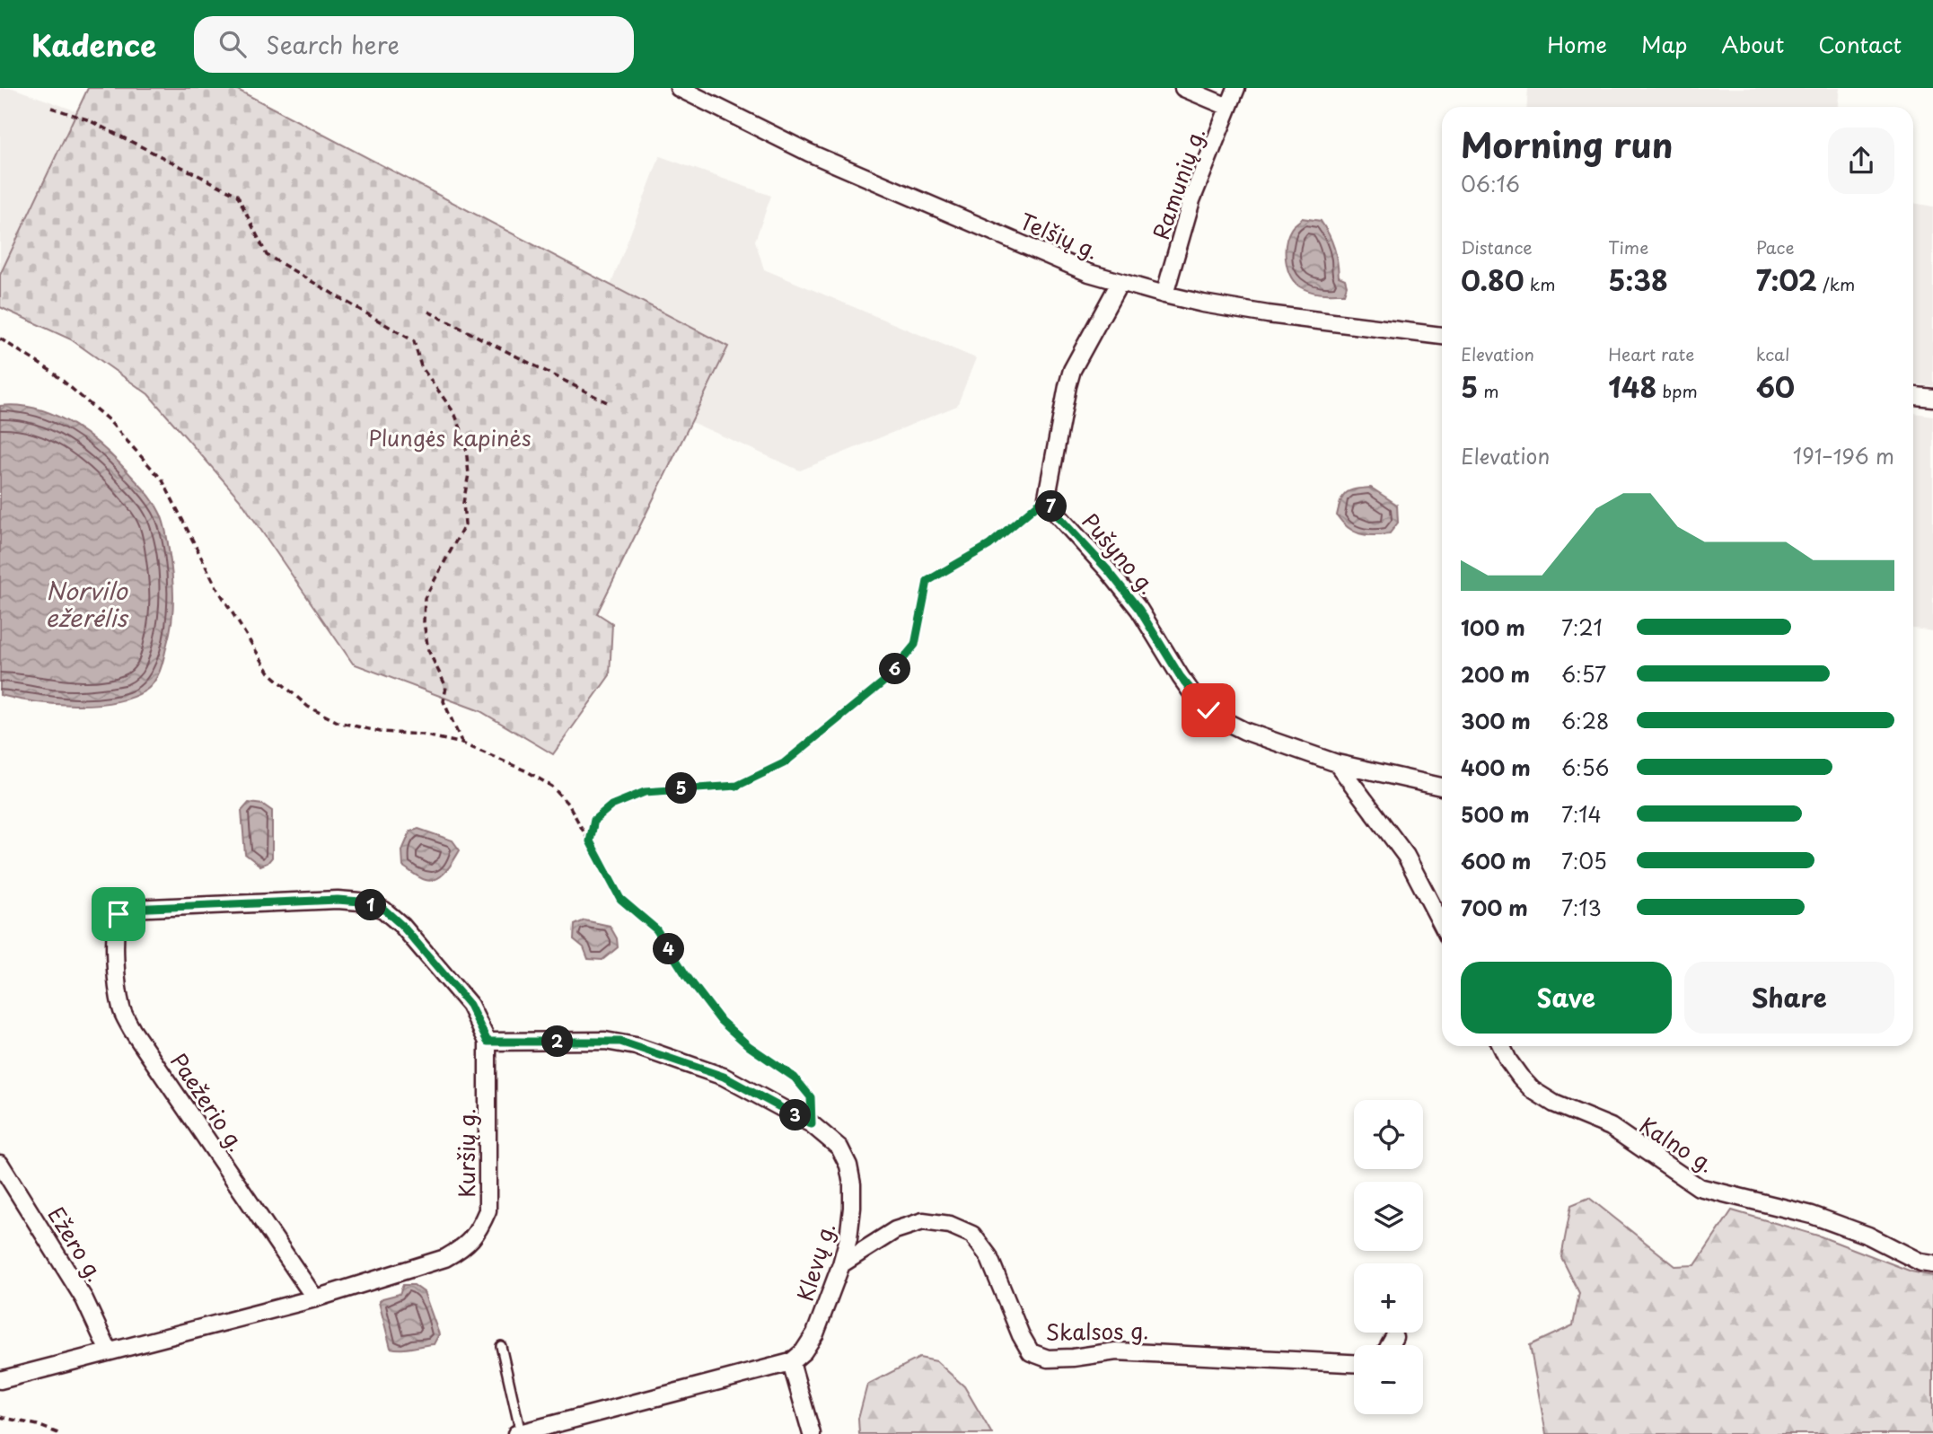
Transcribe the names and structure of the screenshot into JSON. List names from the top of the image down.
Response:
{
  "streets": {
    "street": [
      "Ramunių g.",
      "Telšių g.",
      "Pušyno g.",
      "Paežerio g.",
      "Kalno g.",
      "Kuršių g.",
      "Ežero g.",
      "Klevų g.",
      "Skalsos g."
    ]
  },
  "crossings": [
    ["Ramunių g.", "Telšių g."],
    ["Paežerio g.", "Kuršių g."],
    ["Kuršių g.", "Ežero g."],
    ["Kuršių g.", "Klevų g."],
    ["Klevų g.", "Skalsos g."]
  ],
  "water": ["Norvilo ežerėlis"],
  "parks": ["Plungės kapinės"],
  "page": {
    "header": "Kadence",
    "search": "Search here",
    "nav": [
      "Home",
      "Map",
      "About",
      "Contact"
    ],
    "heading": ["Morning run", "06:16"],
    "stats": [
      ["Distance", "0.80 km"],
      ["Time", "5:38"],
      ["Pace", "7:02 /km"],
      ["Elevation", "5 m"],
      ["Heart rate", "148 bpm"],
      ["kcal", "60"]
    ],
    "chart": ["Elevation", "191–196 m"],
    "pins": [
      "7",
      "6",
      "5",
      "1",
      "4",
      "2",
      "3"
    ],
    "list": [
      {
        "name": "100 m",
        "note": "7:21"
      },
      {
        "name": "200 m",
        "note": "6:57"
      },
      {
        "name": "300 m",
        "note": "6:28"
      },
      {
        "name": "400 m",
        "note": "6:56"
      },
      {
        "name": "500 m",
        "note": "7:14"
      },
      {
        "name": "600 m",
        "note": "7:05"
      },
      {
        "name": "700 m",
        "note": "7:13"
      }
    ],
    "buttons": ["Save", "Share"],
    "map_buttons": ["+", "−"]
  }
}
